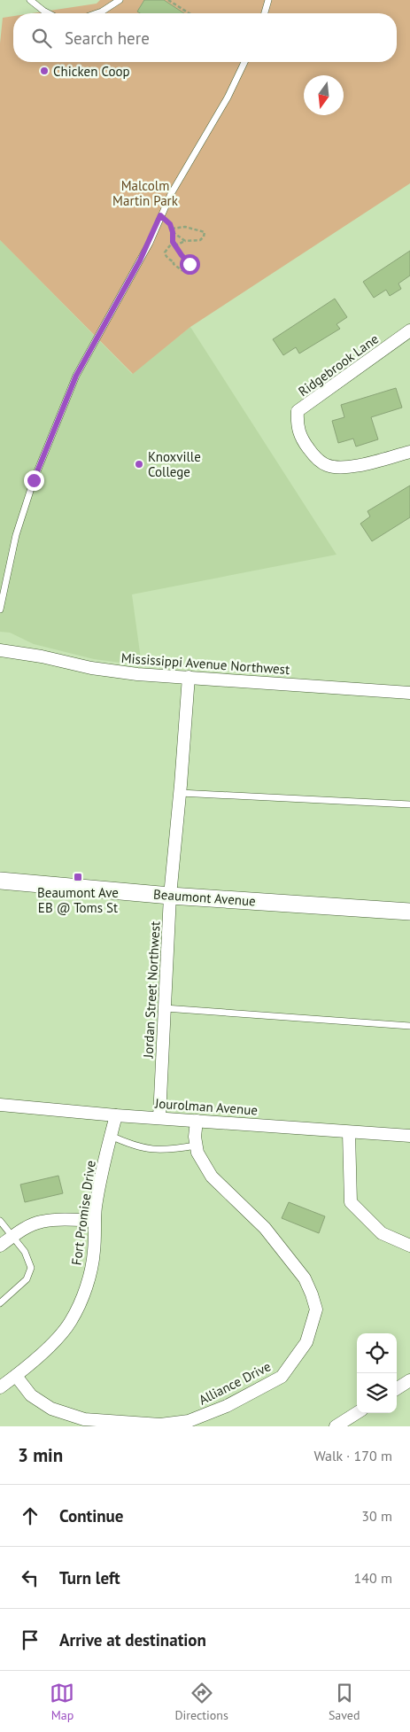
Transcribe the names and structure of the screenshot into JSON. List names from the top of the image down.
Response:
{
  "streets": {
    "street": [
      "Ridgebrook Lane",
      "Mississippi Avenue Northwest",
      "Beaumont Avenue",
      "Jordan Street Northwest",
      "Jourolman Avenue",
      "Fort Promise Drive",
      "Alliance Drive"
    ]
  },
  "crossings": [
    ["Mississippi Avenue Northwest", "Jordan Street Northwest"],
    ["Beaumont Avenue", "Jordan Street Northwest"],
    ["Jordan Street Northwest", "Jourolman Avenue"],
    ["Jourolman Avenue", "Fort Promise Drive"],
    ["Jourolman Avenue", "Alliance Drive"],
    ["Fort Promise Drive", "Alliance Drive"]
  ],
  "parks": ["Malcolm Martin Park"],
  "places": {
    "other": ["Chicken Coop", "Knoxville College"],
    "transit": ["Beaumont Ave EB @ Toms St"]
  },
  "north": "bottom",
  "page": {
    "search": "Search here",
    "heading": ["3 min", "Walk · 170 m"],
    "list": [
      ["Continue", "30 m"],
      ["Turn left", "140 m"],
      "Arrive at destination"
    ],
    "nav": ["Map", "Directions", "Saved"]
  }
}
